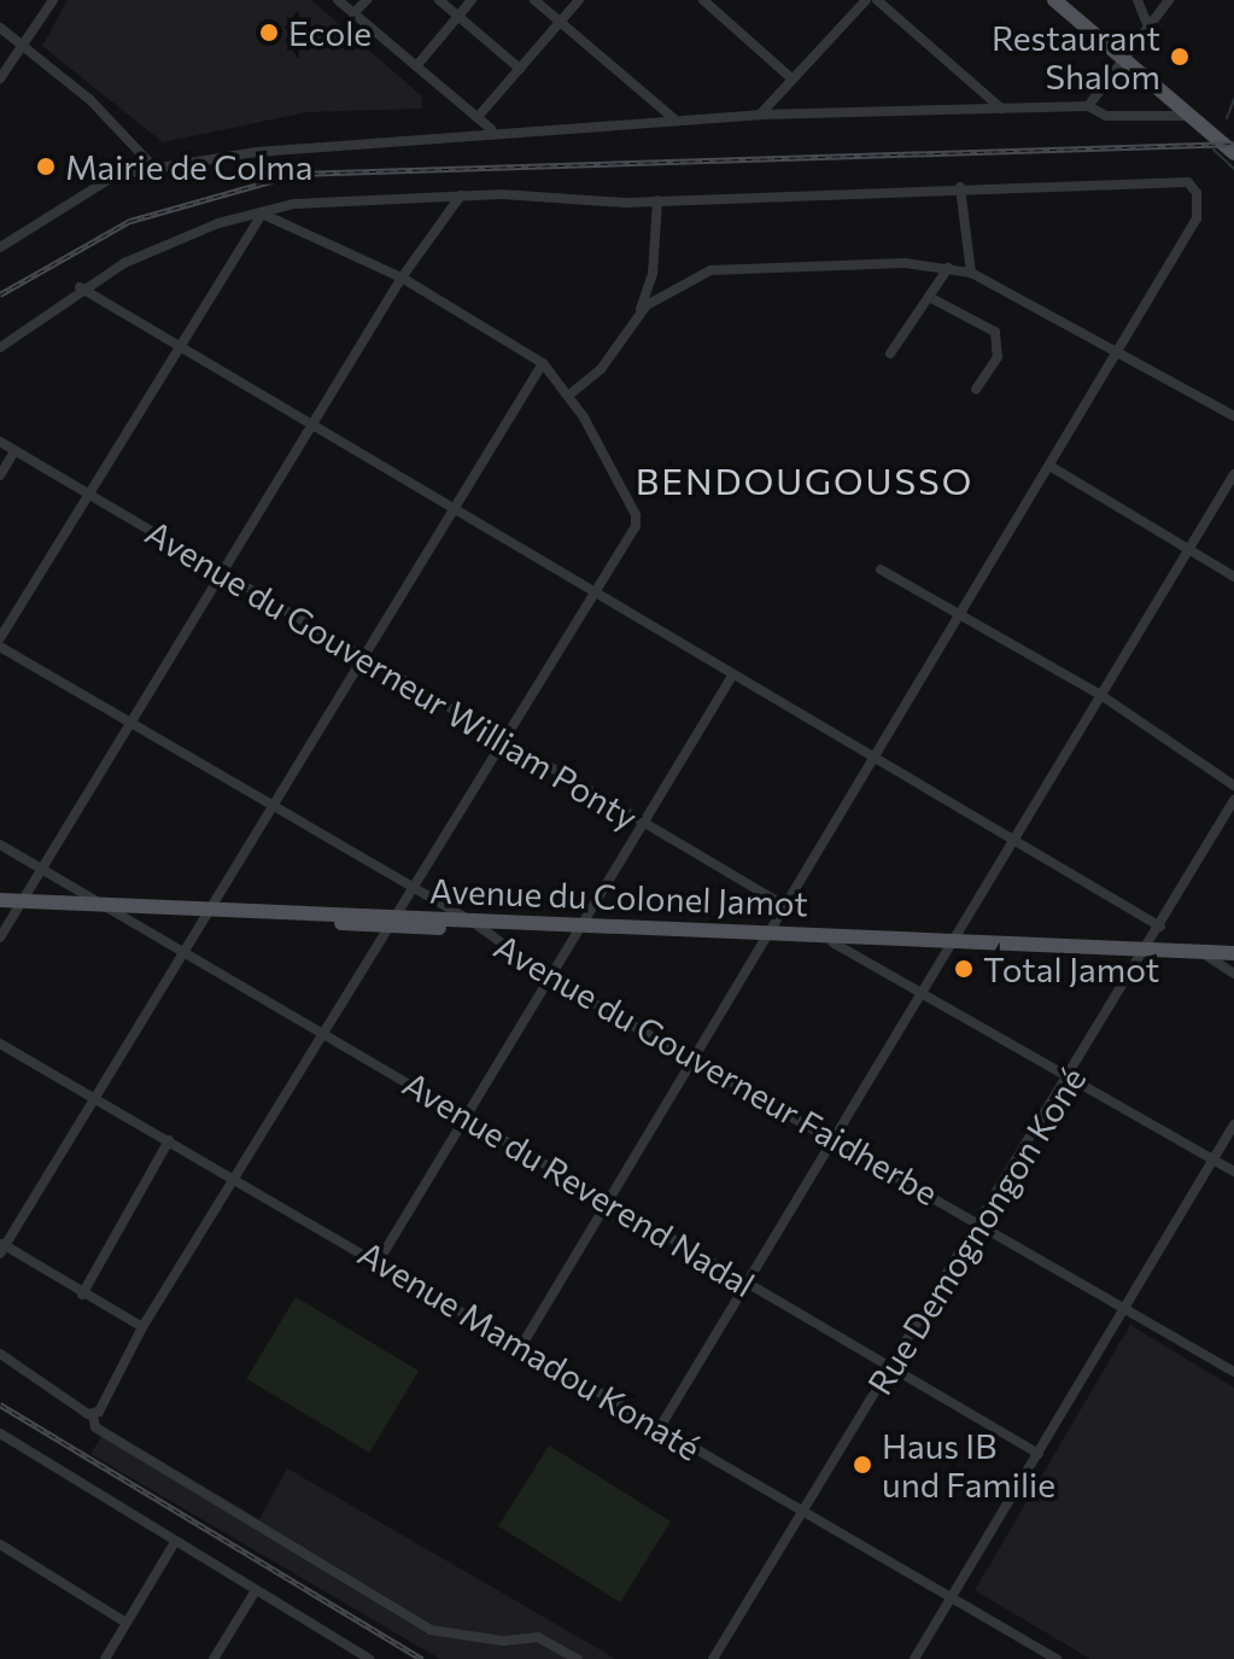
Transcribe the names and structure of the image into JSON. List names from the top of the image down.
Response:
{
  "streets": {
    "main road": ["Avenue du Colonel Jamot"],
    "street": [
      "Avenue du Gouverneur William Ponty",
      "Avenue du Gouverneur Faidherbe",
      "Avenue du Reverend Nadal",
      "Rue Demognongon Koné",
      "Avenue Mamadou Konaté"
    ]
  },
  "crossings": [
    ["Avenue du Colonel Jamot", "Avenue du Gouverneur Faidherbe"],
    ["Avenue du Colonel Jamot", "Avenue du Reverend Nadal"],
    ["Avenue du Colonel Jamot", "Rue Demognongon Koné"],
    ["Avenue du Gouverneur Faidherbe", "Rue Demognongon Koné"],
    ["Avenue du Reverend Nadal", "Rue Demognongon Koné"],
    ["Rue Demognongon Koné", "Avenue Mamadou Konaté"]
  ],
  "districts": ["BENDOUGOUSSO"],
  "places": [
    "Ecole",
    "Restaurant Shalom",
    "Mairie de Colma",
    "Total Jamot",
    "Haus IB und Familie"
  ]
}
